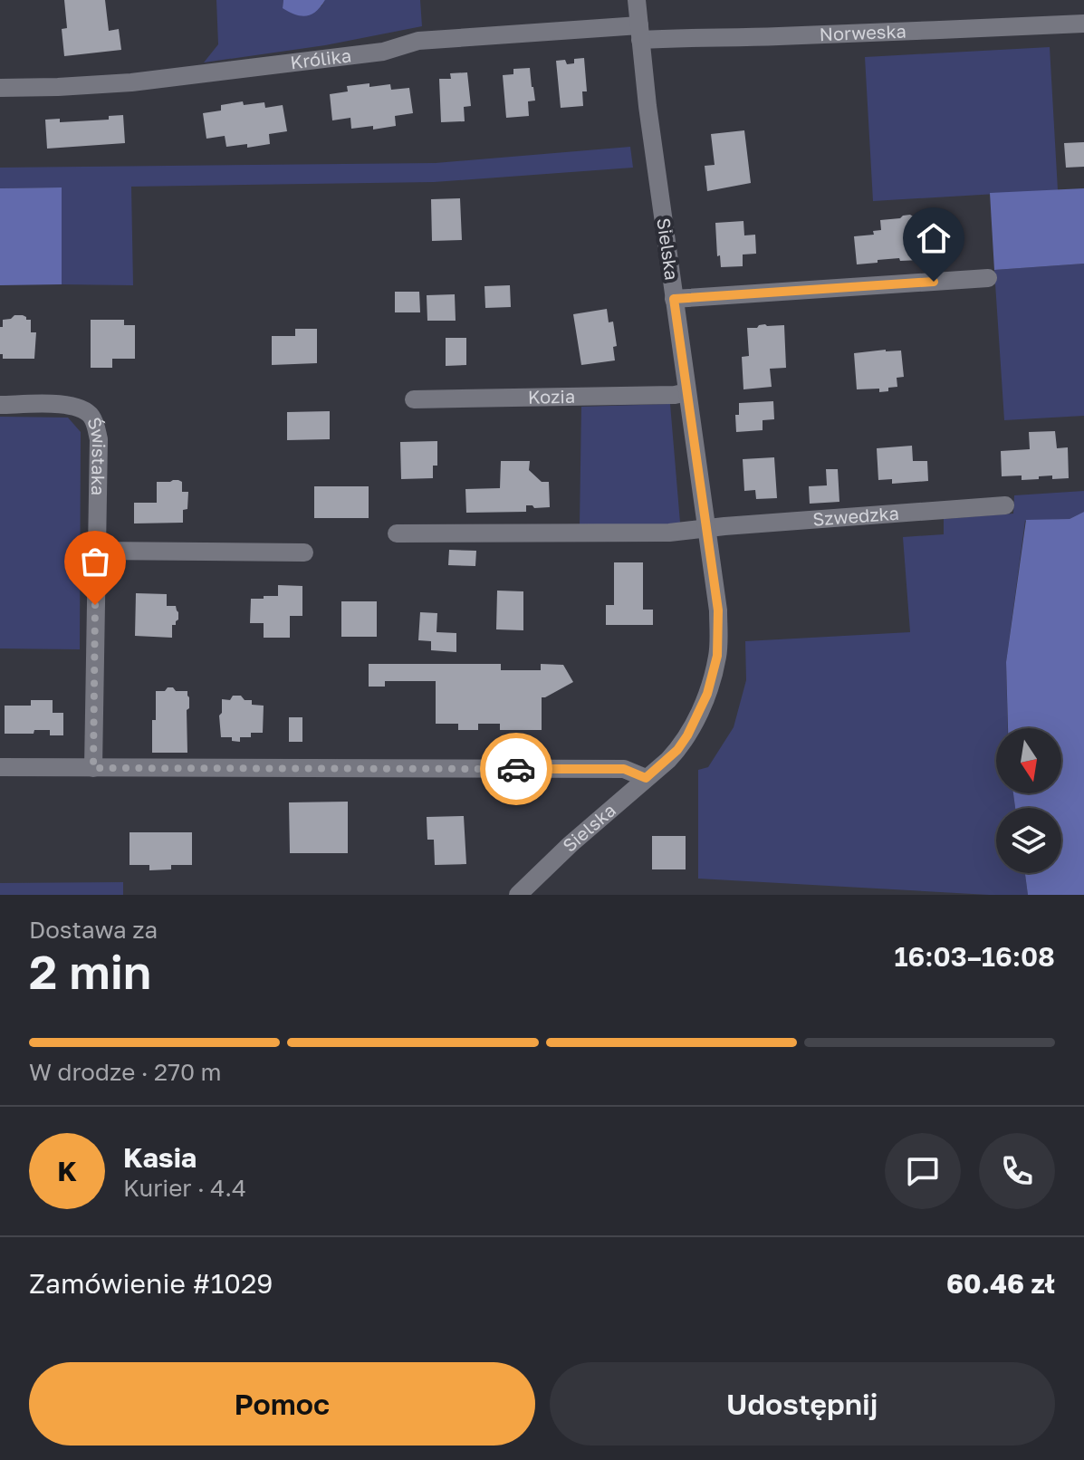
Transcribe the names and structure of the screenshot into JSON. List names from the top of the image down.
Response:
{
  "streets": {
    "street": [
      "Norweska",
      "Królika",
      "Sielska",
      "Kozia",
      "Świstaka",
      "Szwedzka"
    ]
  },
  "crossings": [
    ["Norweska", "Królika"],
    ["Norweska", "Sielska"],
    ["Królika", "Sielska"],
    ["Sielska", "Kozia"],
    ["Sielska", "Szwedzka"]
  ],
  "north": "bottom",
  "page": {
    "heading": ["2 min", "Dostawa za", "16:03–16:08"],
    "panel": [
      "Kasia",
      "Kurier · 4.4",
      "Zamówienie #1029",
      "60.46 zł"
    ],
    "bar": "W drodze · 270 m",
    "round": "K",
    "buttons": ["Pomoc", "Udostępnij"]
  }
}
